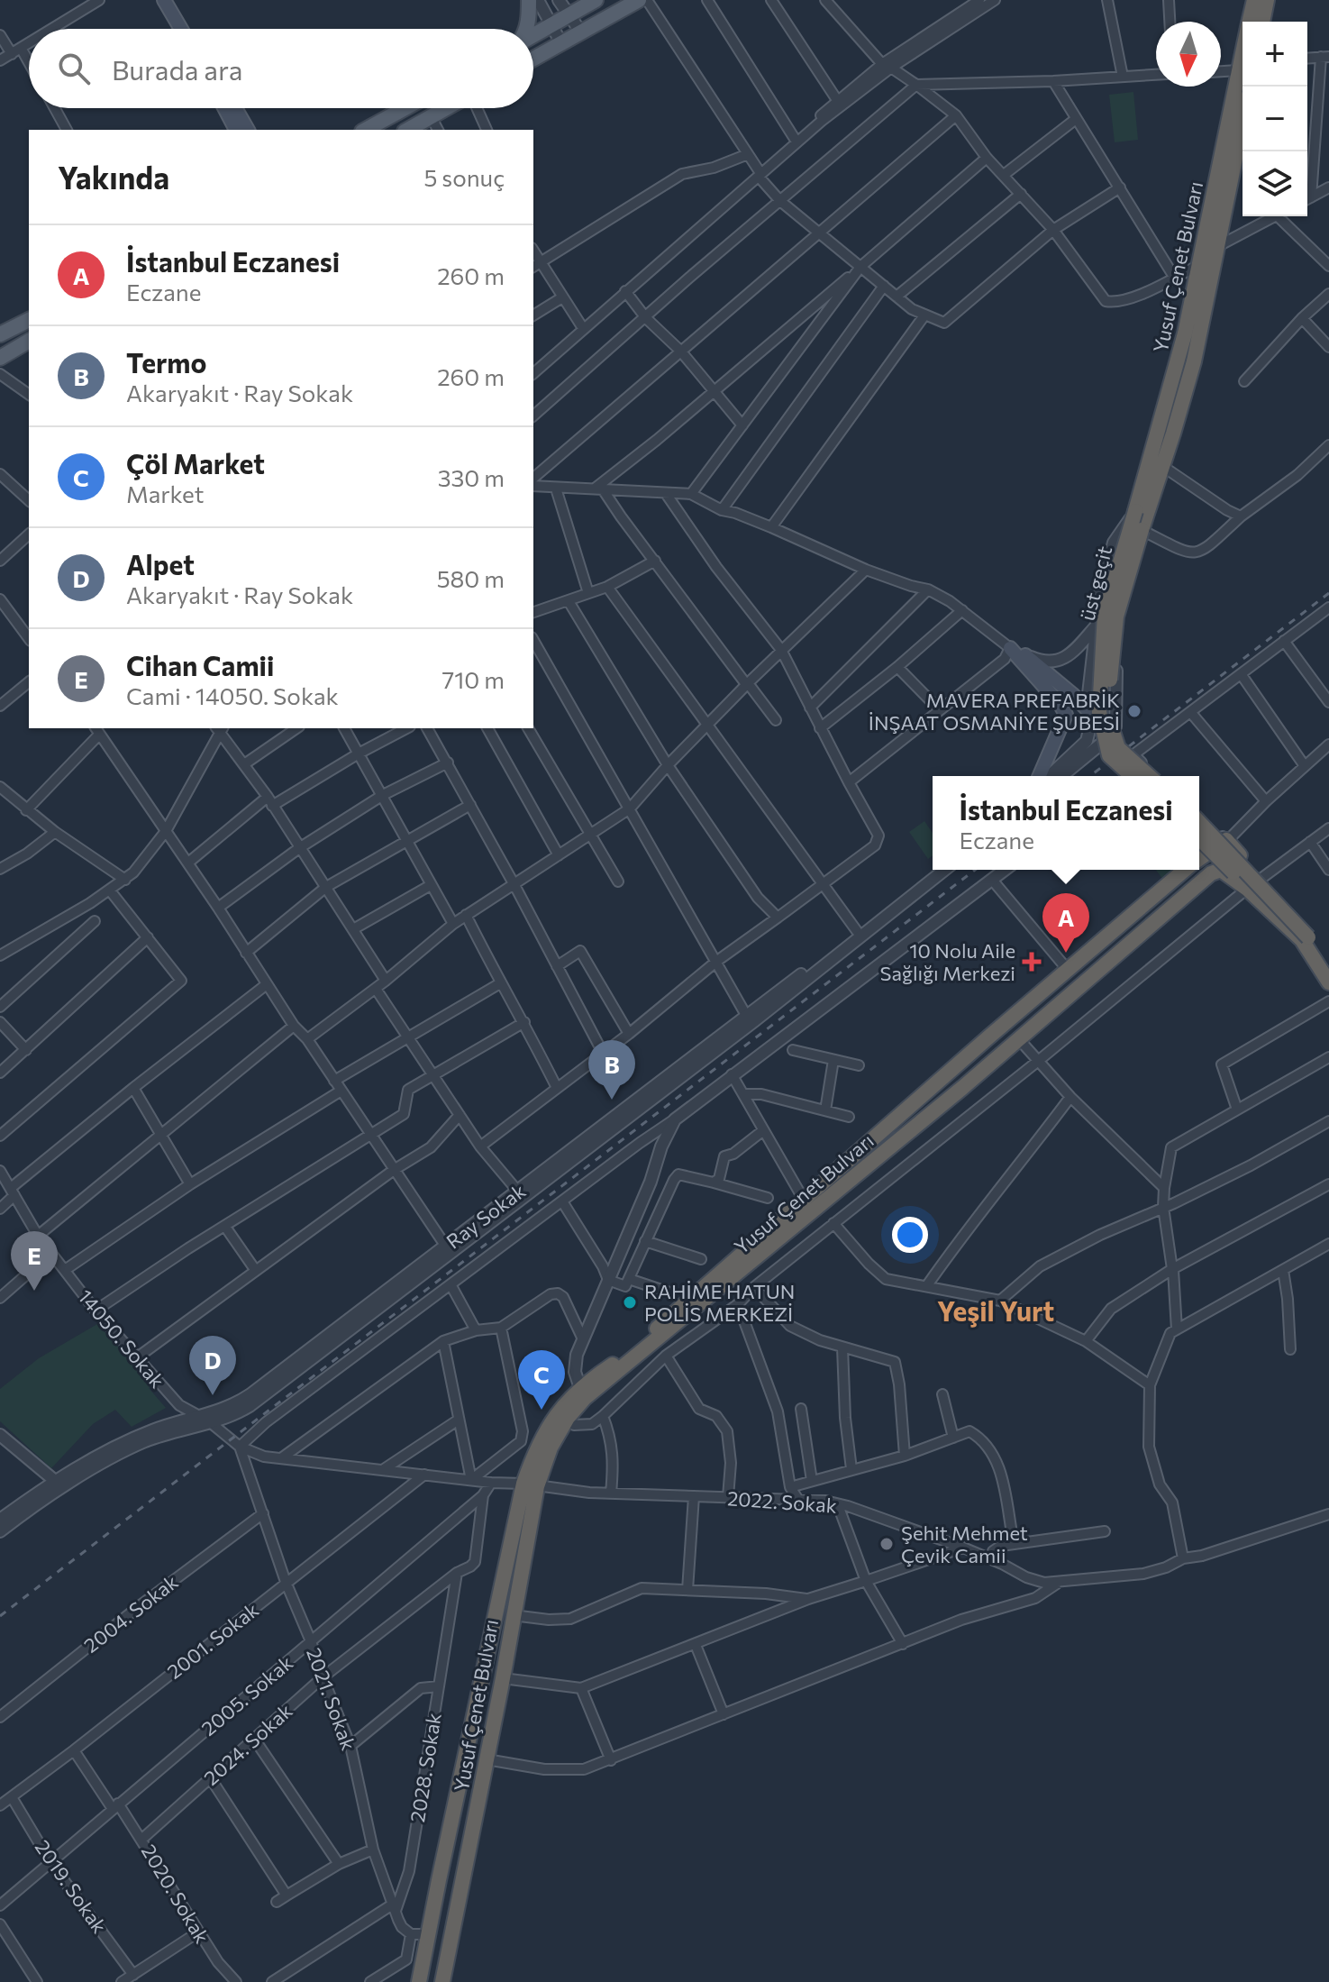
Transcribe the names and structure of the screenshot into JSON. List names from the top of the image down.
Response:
{
  "streets": {
    "highway": ["Yusuf Çenet Bulvarı", "üst geçit"],
    "street": [
      "Ray Sokak",
      "14050. Sokak",
      "2022. Sokak",
      "2004. Sokak",
      "2001. Sokak",
      "2005. Sokak",
      "2021. Sokak",
      "2024. Sokak",
      "2028. Sokak",
      "2019. Sokak",
      "2020. Sokak"
    ]
  },
  "crossings": [
    ["Yusuf Çenet Bulvarı", "üst geçit"],
    ["Yusuf Çenet Bulvarı", "2022. Sokak"],
    ["Ray Sokak", "14050. Sokak"],
    ["14050. Sokak", "2022. Sokak"],
    ["14050. Sokak", "2021. Sokak"],
    ["2022. Sokak", "2001. Sokak"],
    ["2022. Sokak", "2005. Sokak"],
    ["2022. Sokak", "2021. Sokak"],
    ["2004. Sokak", "2021. Sokak"],
    ["2001. Sokak", "2021. Sokak"],
    ["2001. Sokak", "2019. Sokak"],
    ["2001. Sokak", "2020. Sokak"],
    ["2005. Sokak", "2021. Sokak"],
    ["2005. Sokak", "2019. Sokak"],
    ["2005. Sokak", "2020. Sokak"],
    ["2021. Sokak", "2024. Sokak"],
    ["2021. Sokak", "2028. Sokak"],
    ["2024. Sokak", "2020. Sokak"]
  ],
  "districts": ["Yeşil Yurt"],
  "places": {
    "other": ["MAVERA PREFABRİK İNŞAAT OSMANİYE ŞUBESİ", "RAHİME HATUN POLİS MERKEZİ", "Şehit Mehmet Çevik Camii"],
    "health": ["10 Nolu Aile Sağlığı Merkezi"]
  },
  "north": "bottom",
  "page": {
    "map_buttons": ["+", "−"],
    "search": "Burada ara",
    "heading": ["Yakında", "5 sonuç"],
    "list": [
      {
        "mark": "A",
        "name": "İstanbul Eczanesi",
        "note": "Eczane",
        "value": "260 m"
      },
      {
        "mark": "B",
        "name": "Termo",
        "note": "Akaryakıt · Ray Sokak",
        "value": "260 m"
      },
      {
        "mark": "C",
        "name": "Çöl Market",
        "note": "Market",
        "value": "330 m"
      },
      {
        "mark": "D",
        "name": "Alpet",
        "note": "Akaryakıt · Ray Sokak",
        "value": "580 m"
      },
      {
        "mark": "E",
        "name": "Cihan Camii",
        "note": "Cami · 14050. Sokak",
        "value": "710 m"
      }
    ],
    "popup": ["İstanbul Eczanesi", "Eczane"],
    "pins": [
      "A",
      "B",
      "E",
      "D",
      "C"
    ]
  }
}
